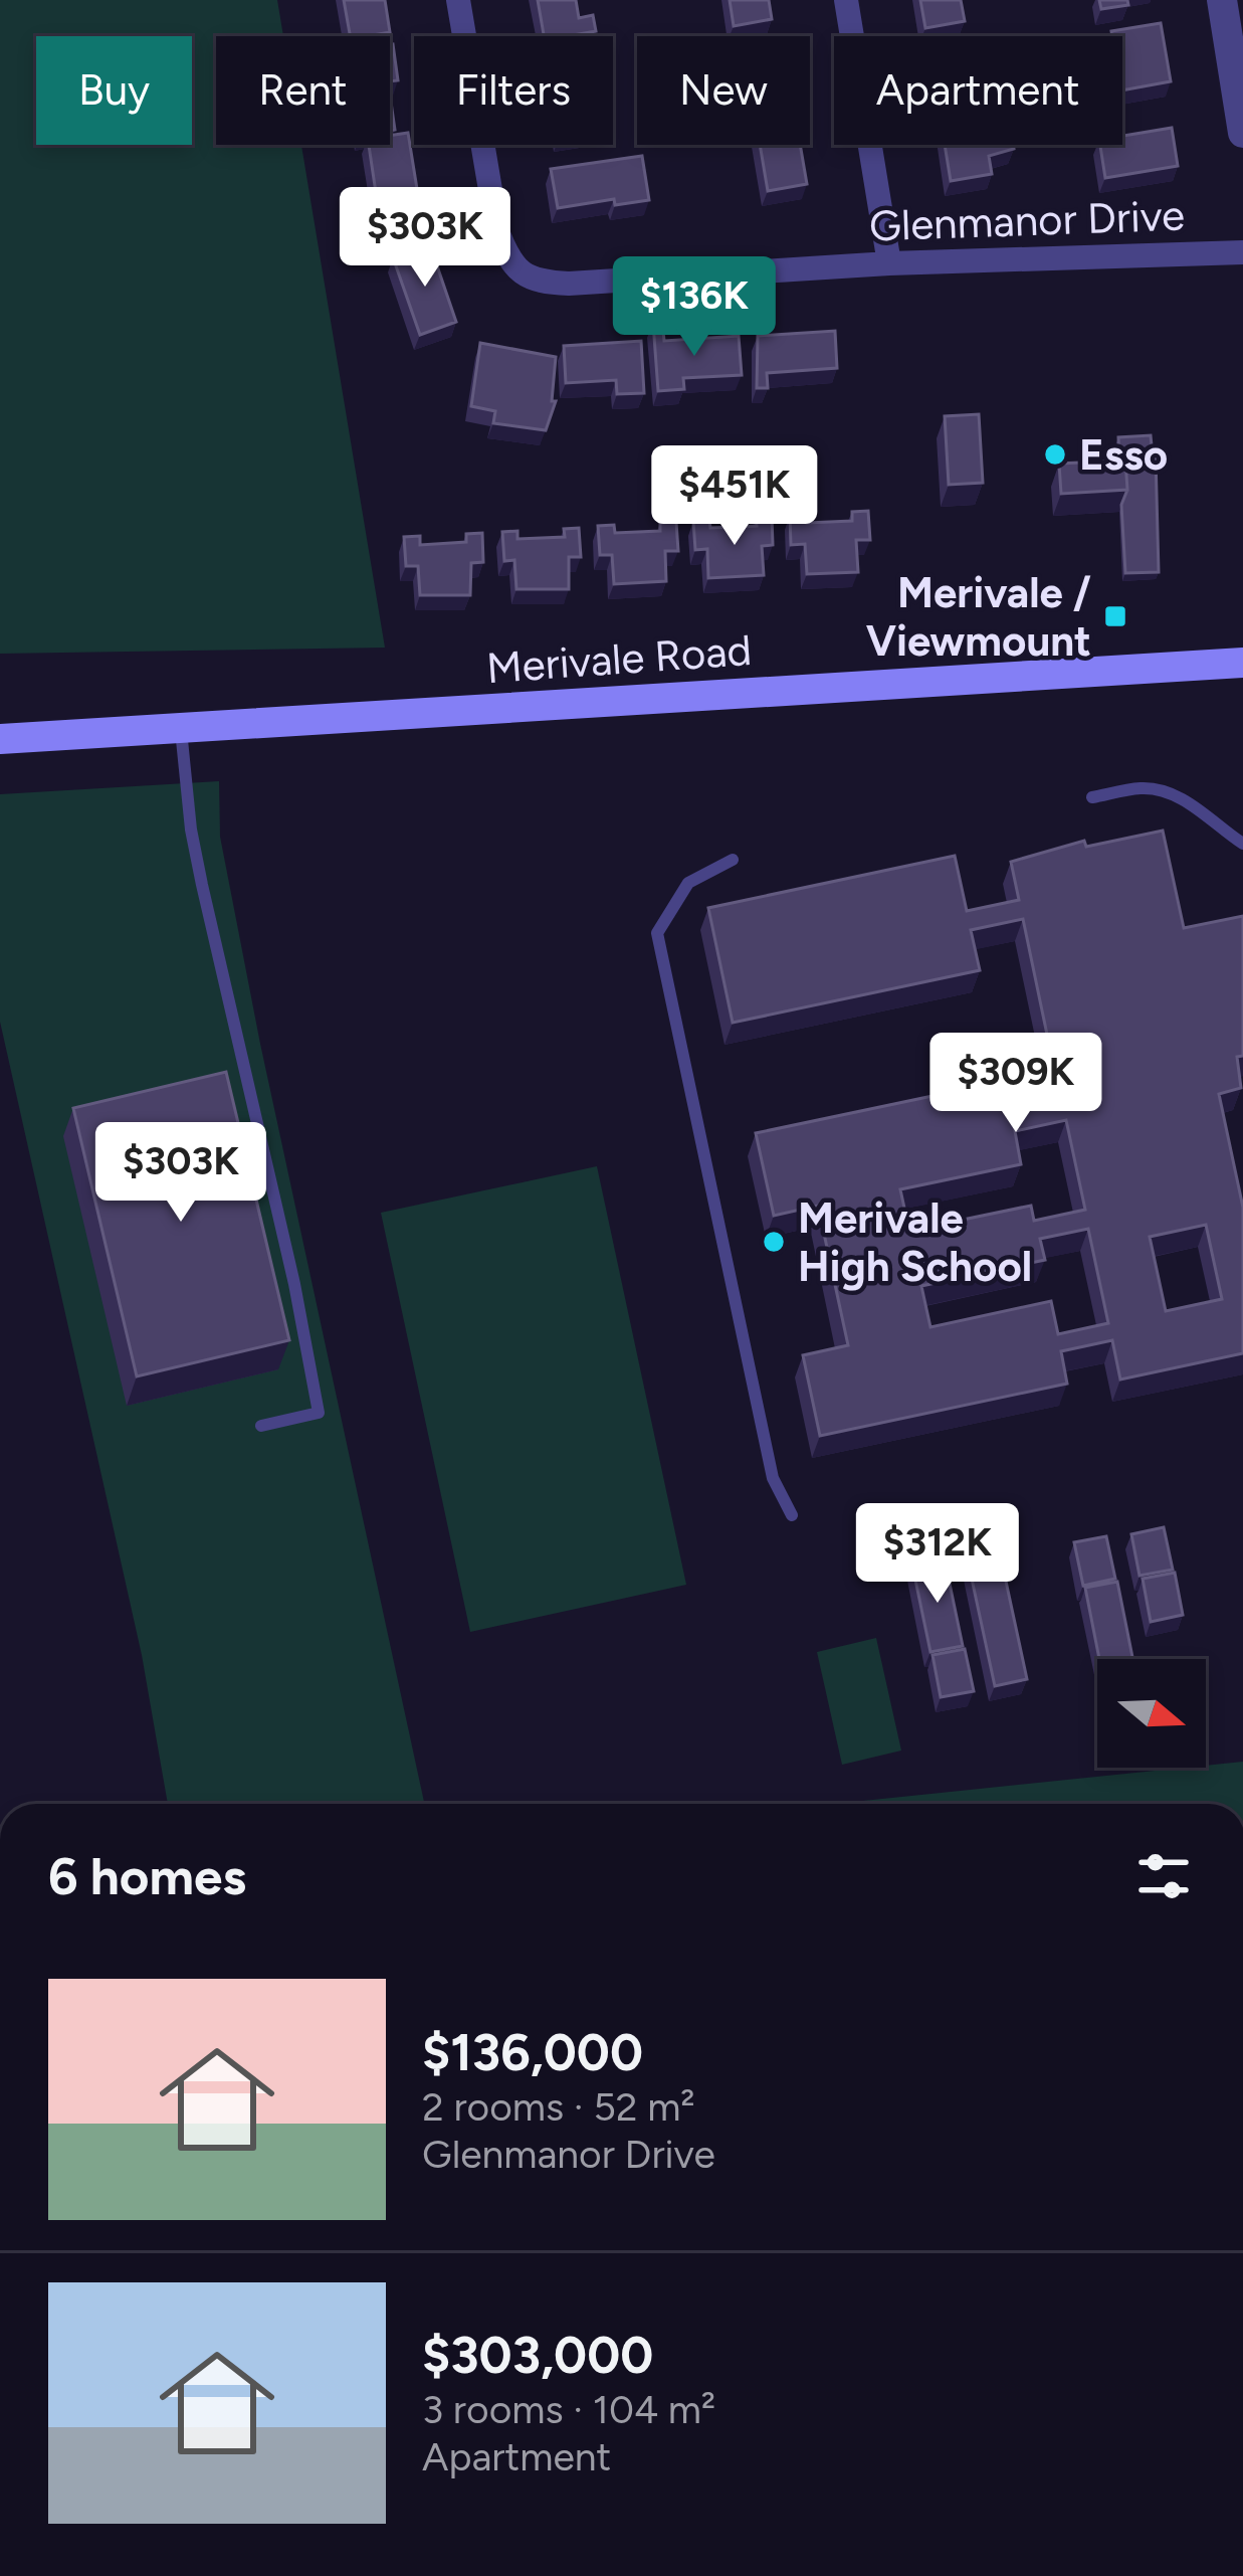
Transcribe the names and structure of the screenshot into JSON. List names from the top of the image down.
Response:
{
  "streets": {
    "main road": ["Merivale Road"],
    "street": ["Glenmanor Drive"]
  },
  "places": {
    "other": ["Esso", "Merivale High School"],
    "transit": ["Merivale / Viewmount"]
  },
  "north": "right",
  "page": {
    "chip": [
      "Buy",
      "Rent",
      "Filters",
      "New",
      "Apartment"
    ],
    "price": [
      "$303K",
      "$136K",
      "$451K",
      "$309K",
      "$303K",
      "$312K"
    ],
    "heading": "6 homes",
    "list": [
      {
        "name": "$136,000",
        "note": "2 rooms · 52 m² · Glenmanor Drive"
      },
      {
        "name": "$303,000",
        "note": "3 rooms · 104 m² · Apartment"
      }
    ]
  }
}
